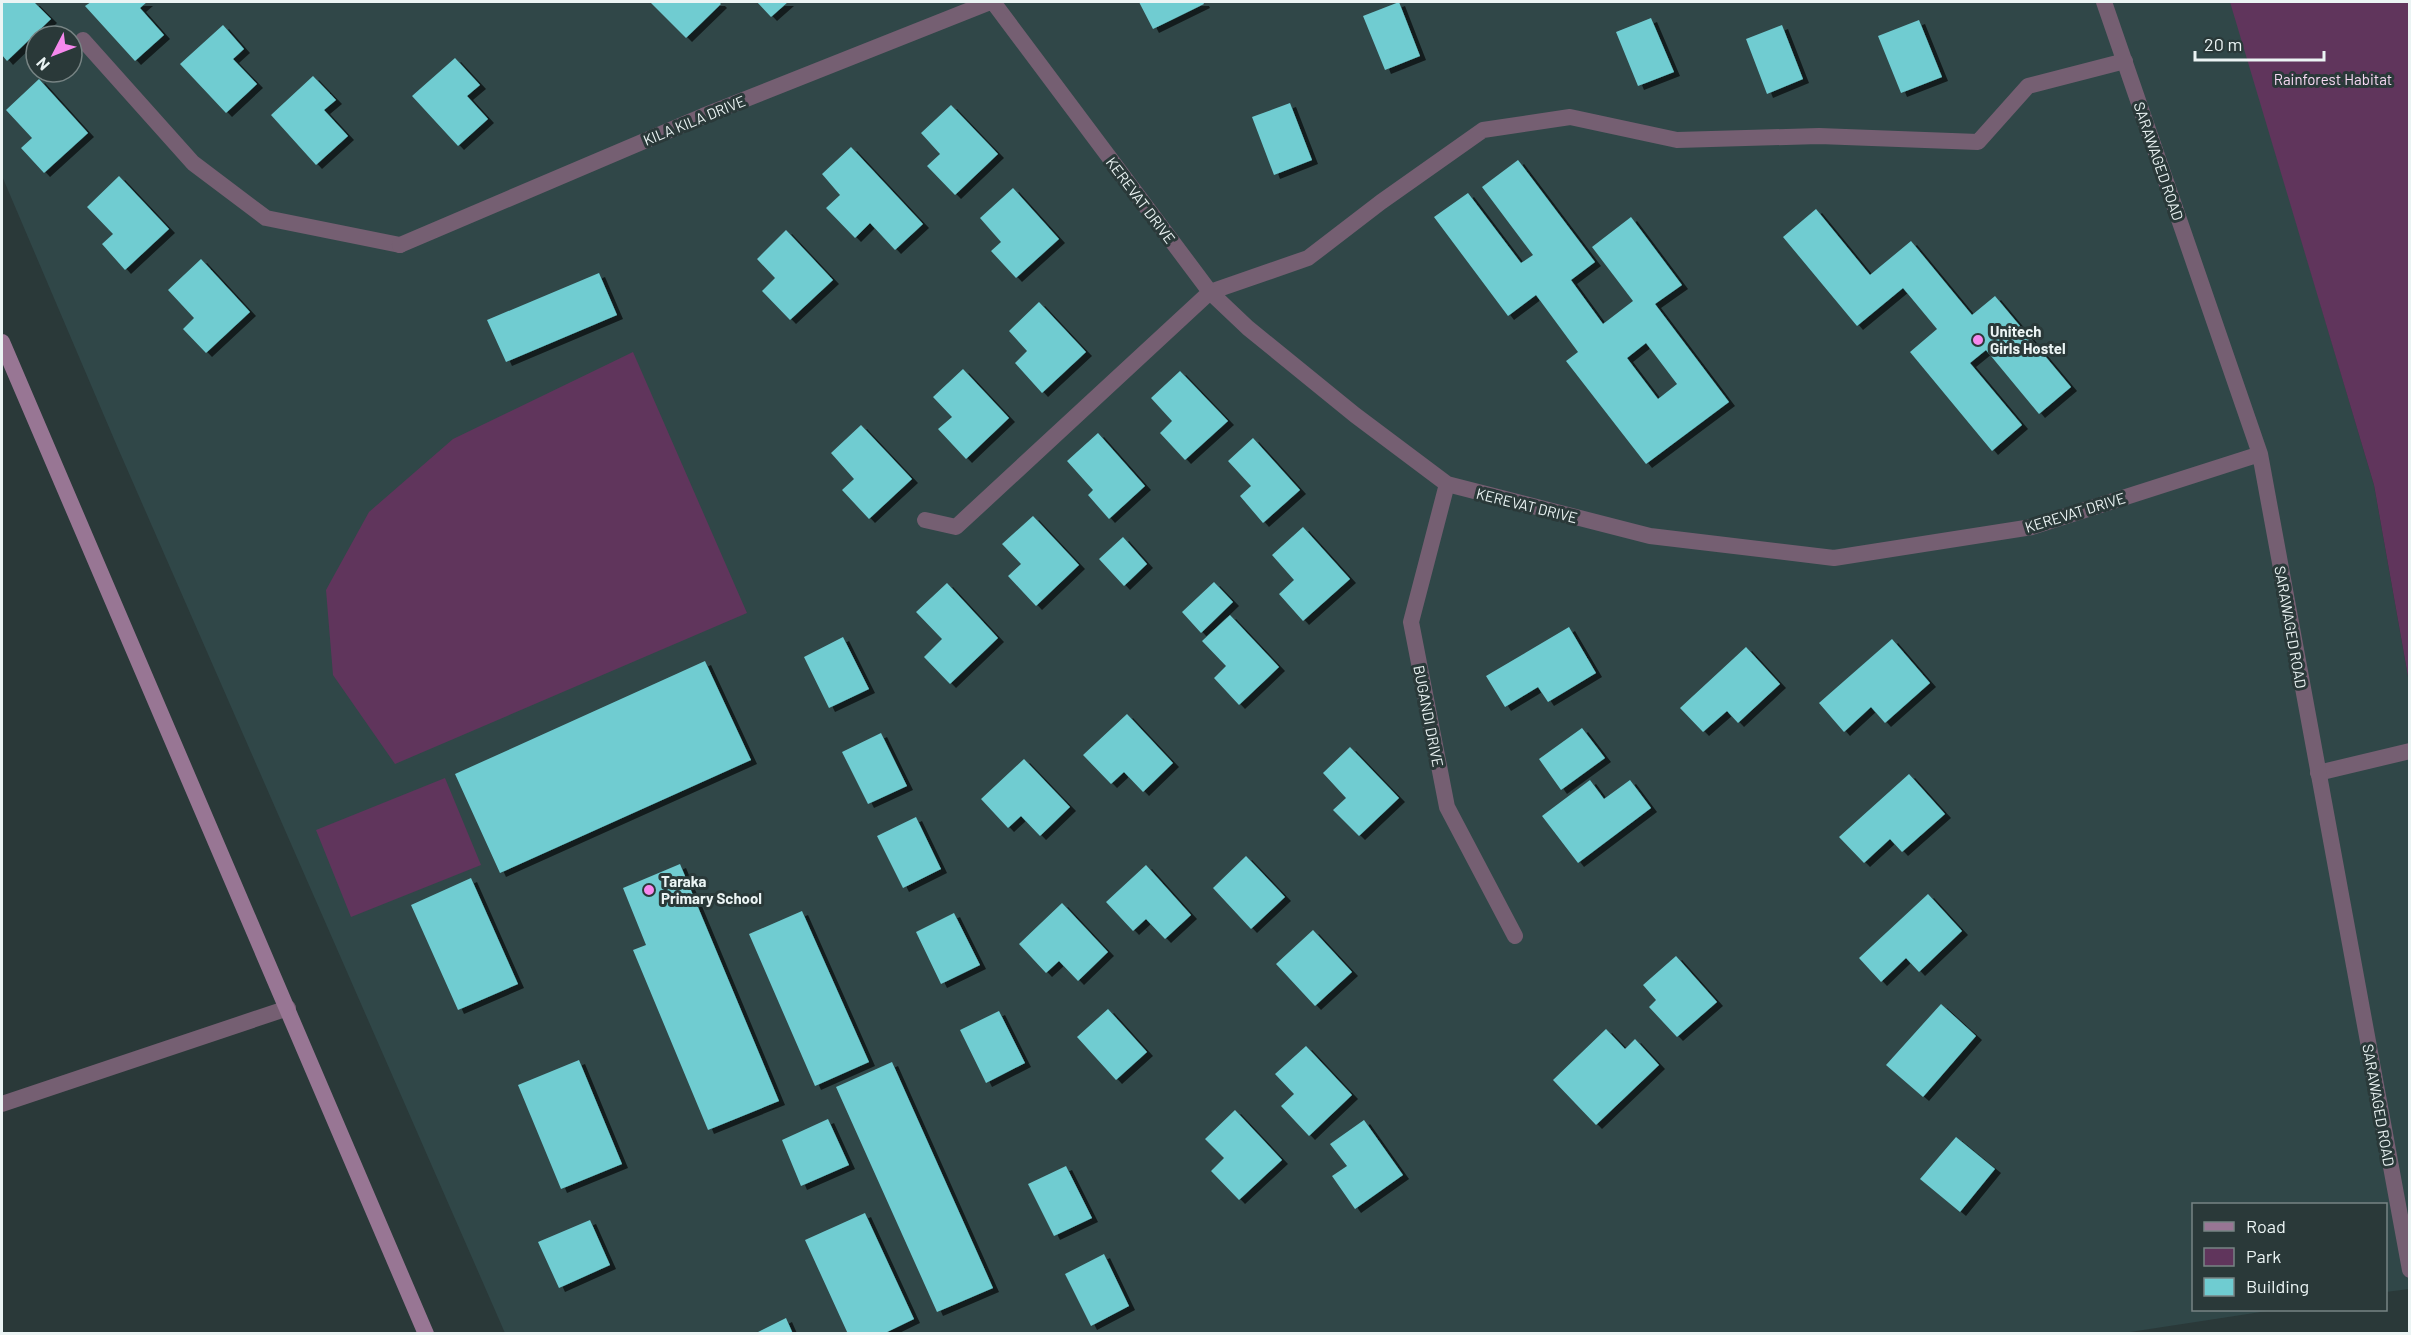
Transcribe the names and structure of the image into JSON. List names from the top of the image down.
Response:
{
  "streets": {
    "street": [
      "KILA KILA DRIVE",
      "SARAWAGED ROAD",
      "KEREVAT DRIVE",
      "BUGANDI DRIVE"
    ]
  },
  "crossings": [
    ["KILA KILA DRIVE", "KEREVAT DRIVE"],
    ["SARAWAGED ROAD", "KEREVAT DRIVE"],
    ["KEREVAT DRIVE", "BUGANDI DRIVE"]
  ],
  "parks": ["Rainforest Habitat"],
  "places": ["Unitech Girls Hostel", "Taraka Primary School"],
  "legend": ["Road", "Park", "Building"],
  "scale_bar": "20 m",
  "north": "bottom left"
}
